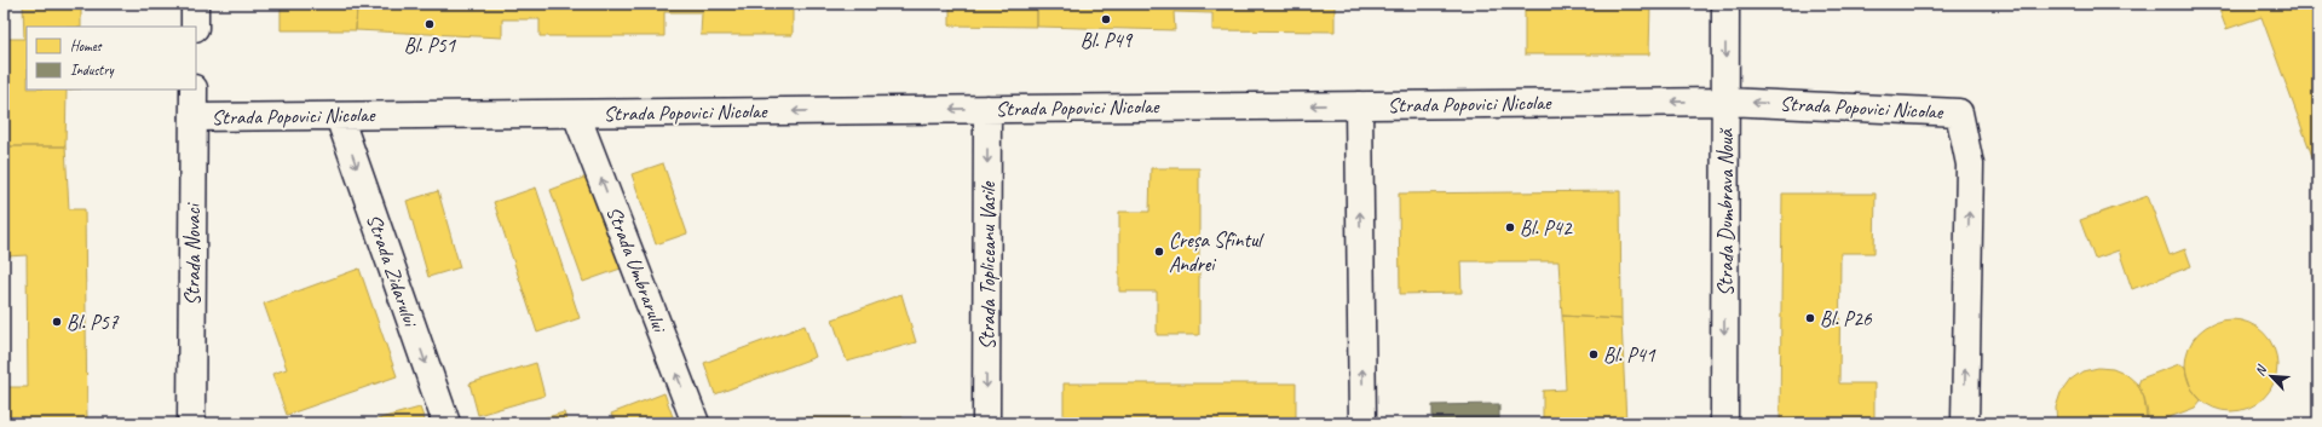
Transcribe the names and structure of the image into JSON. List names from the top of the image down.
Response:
{
  "streets": {
    "street": [
      "Strada Popovici Nicolae",
      "Strada Dumbrava Nouă",
      "Strada Novaci",
      "Strada Topliceanu Vasile",
      "Strada Umbrarului",
      "Strada Zidarului"
    ]
  },
  "crossings": [
    ["Strada Popovici Nicolae", "Strada Dumbrava Nouă"],
    ["Strada Popovici Nicolae", "Strada Novaci"],
    ["Strada Popovici Nicolae", "Strada Topliceanu Vasile"],
    ["Strada Popovici Nicolae", "Strada Umbrarului"],
    ["Strada Popovici Nicolae", "Strada Zidarului"]
  ],
  "one_way": [
    "Strada Popovici Nicolae",
    "Strada Dumbrava Nouă",
    "Strada Topliceanu Vasile",
    "Strada Umbrarului",
    "Strada Zidarului"
  ],
  "places": [
    "Bl. P49",
    "Bl. P51",
    "Bl. P42",
    "Creșa Sfîntul Andrei",
    "Bl. P26",
    "Bl. P57",
    "Bl. P41"
  ],
  "legend": ["Homes", "Industry"],
  "north": "top left"
}
